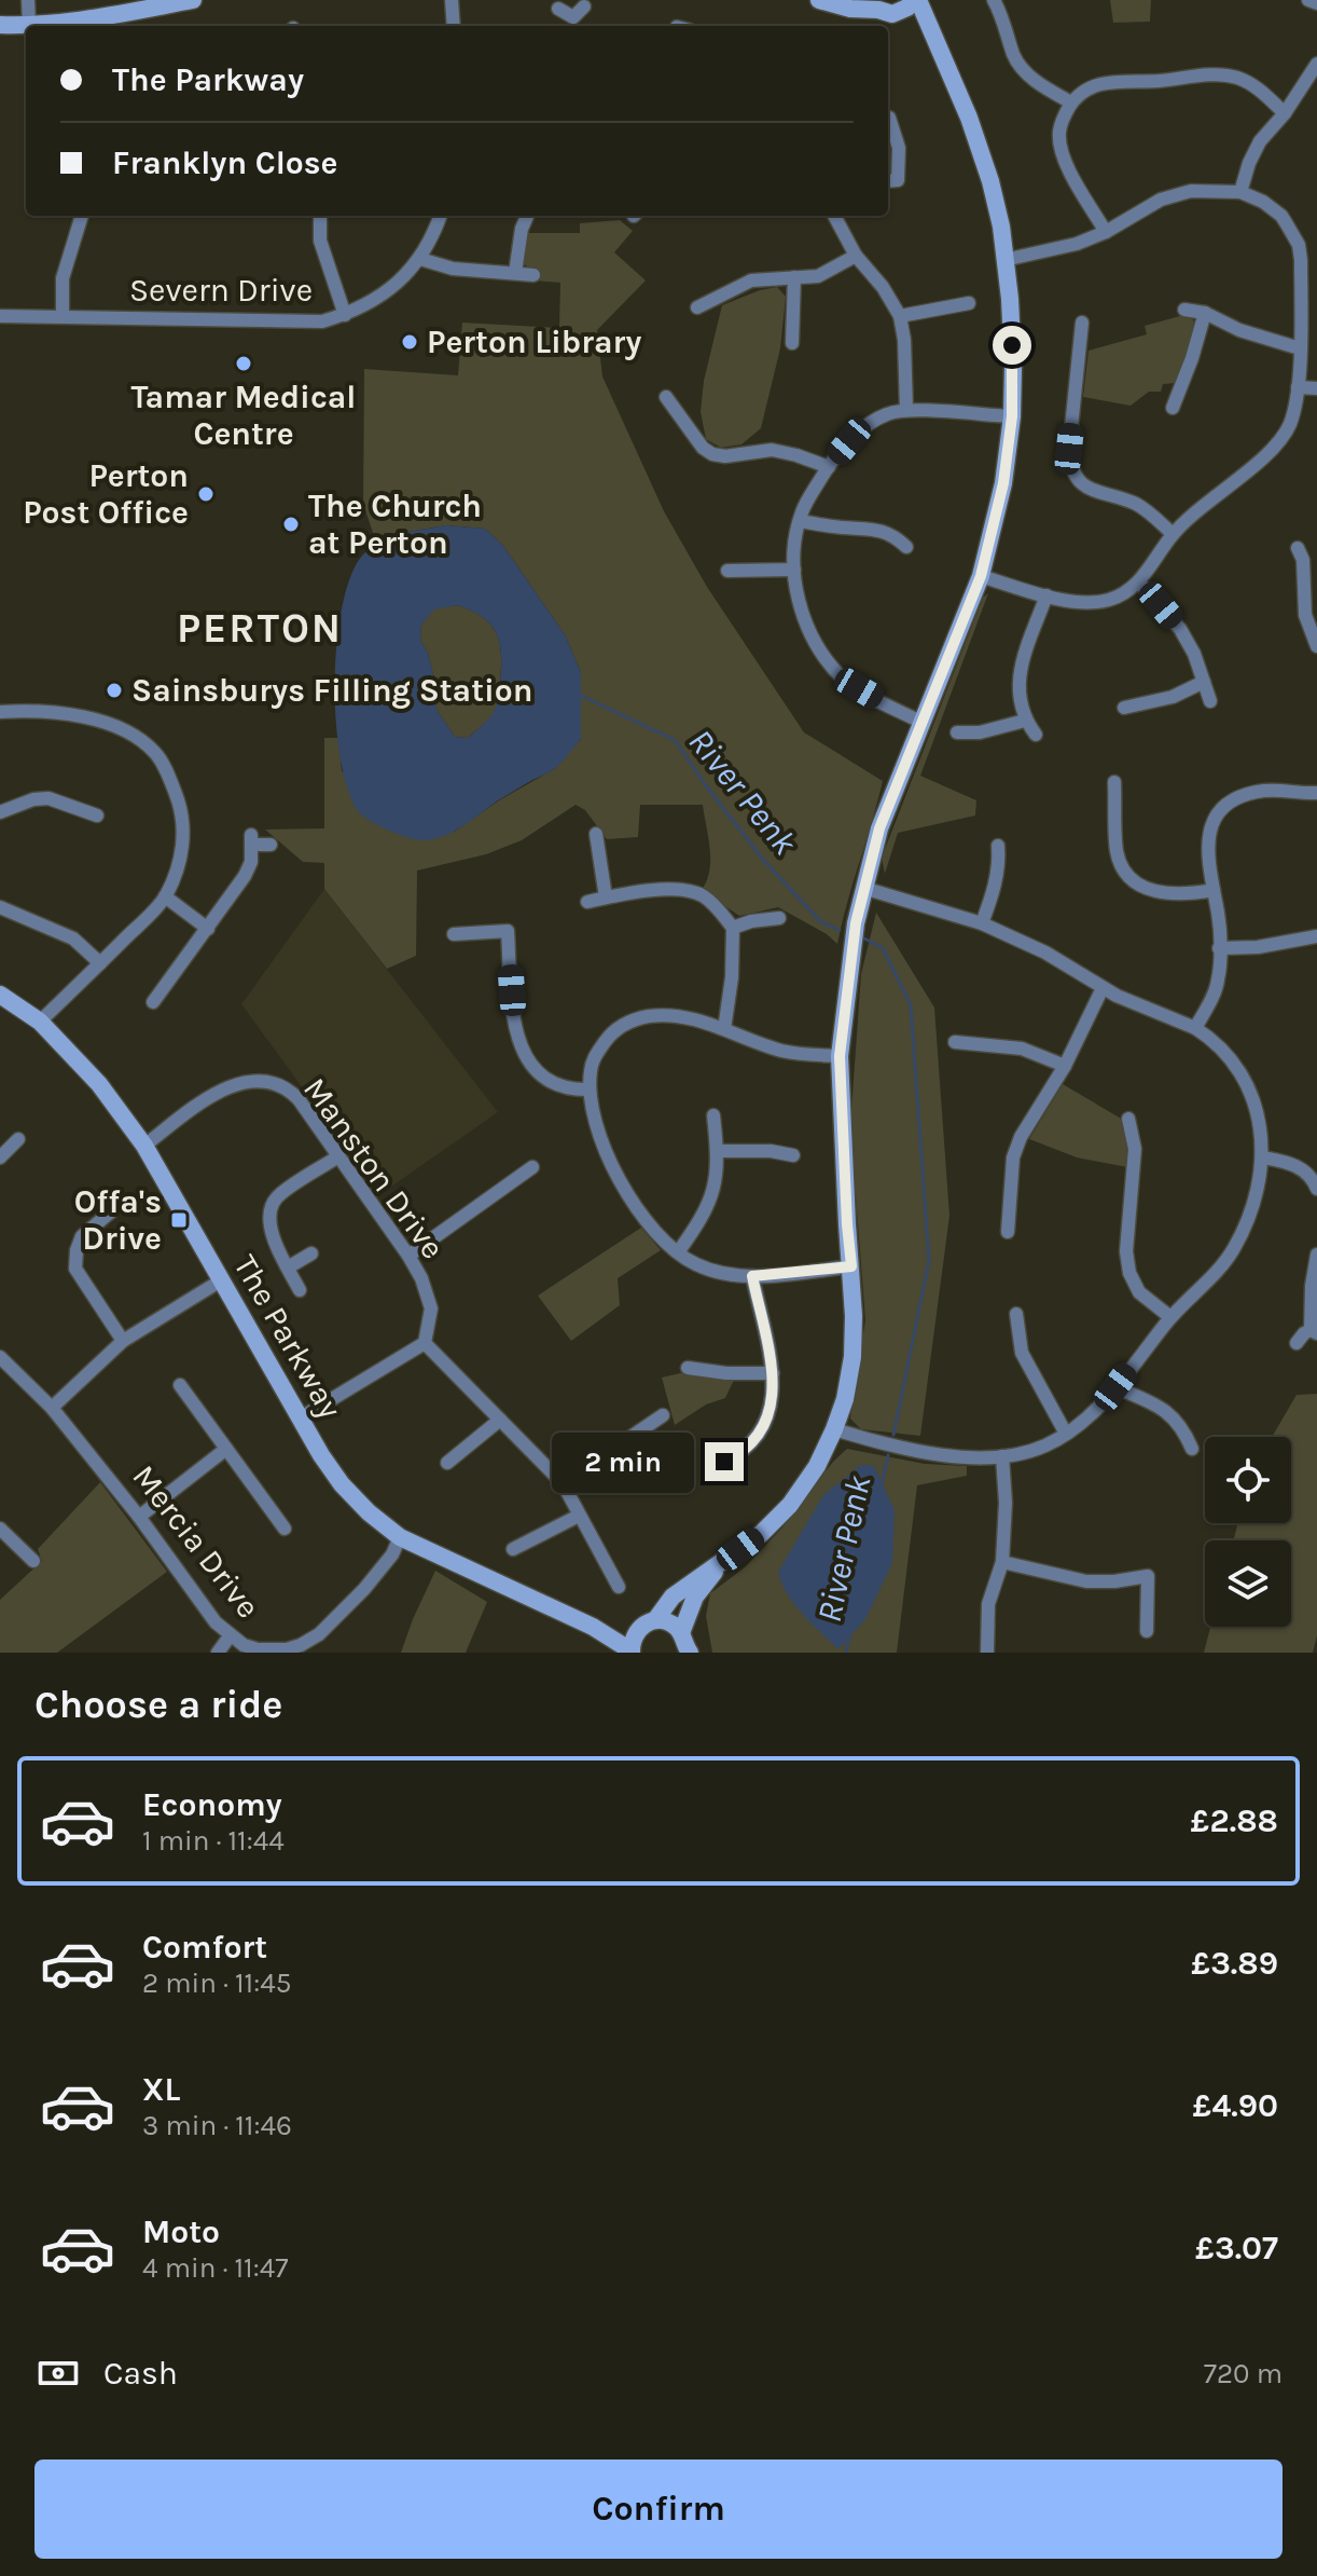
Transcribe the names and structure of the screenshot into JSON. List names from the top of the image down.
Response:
{
  "streets": {
    "street": [
      "Severn Drive",
      "Manston Drive",
      "The Parkway",
      "Mercia Drive"
    ]
  },
  "crossings": [
    ["Manston Drive", "The Parkway"],
    ["The Parkway", "Mercia Drive"]
  ],
  "districts": ["PERTON"],
  "water": ["River Penk"],
  "places": {
    "other": [
      "Perton Library",
      "Tamar Medical Centre",
      "Perton Post Office",
      "The Church at Perton",
      "Sainsburys Filling Station"
    ],
    "transit": ["Offa's Drive"]
  },
  "page": {
    "banner": ["The Parkway", "Franklyn Close"],
    "bubble": "2 min",
    "heading": "Choose a ride",
    "list": [
      {
        "name": "Economy",
        "note": "1 min · 11:44",
        "value": "£2.88"
      },
      {
        "name": "Comfort",
        "note": "2 min · 11:45",
        "value": "£3.89"
      },
      {
        "name": "XL",
        "note": "3 min · 11:46",
        "value": "£4.90"
      },
      {
        "name": "Moto",
        "note": "4 min · 11:47",
        "value": "£3.07"
      }
    ],
    "pay": ["Cash", "720 m"],
    "buttons": "Confirm"
  }
}
